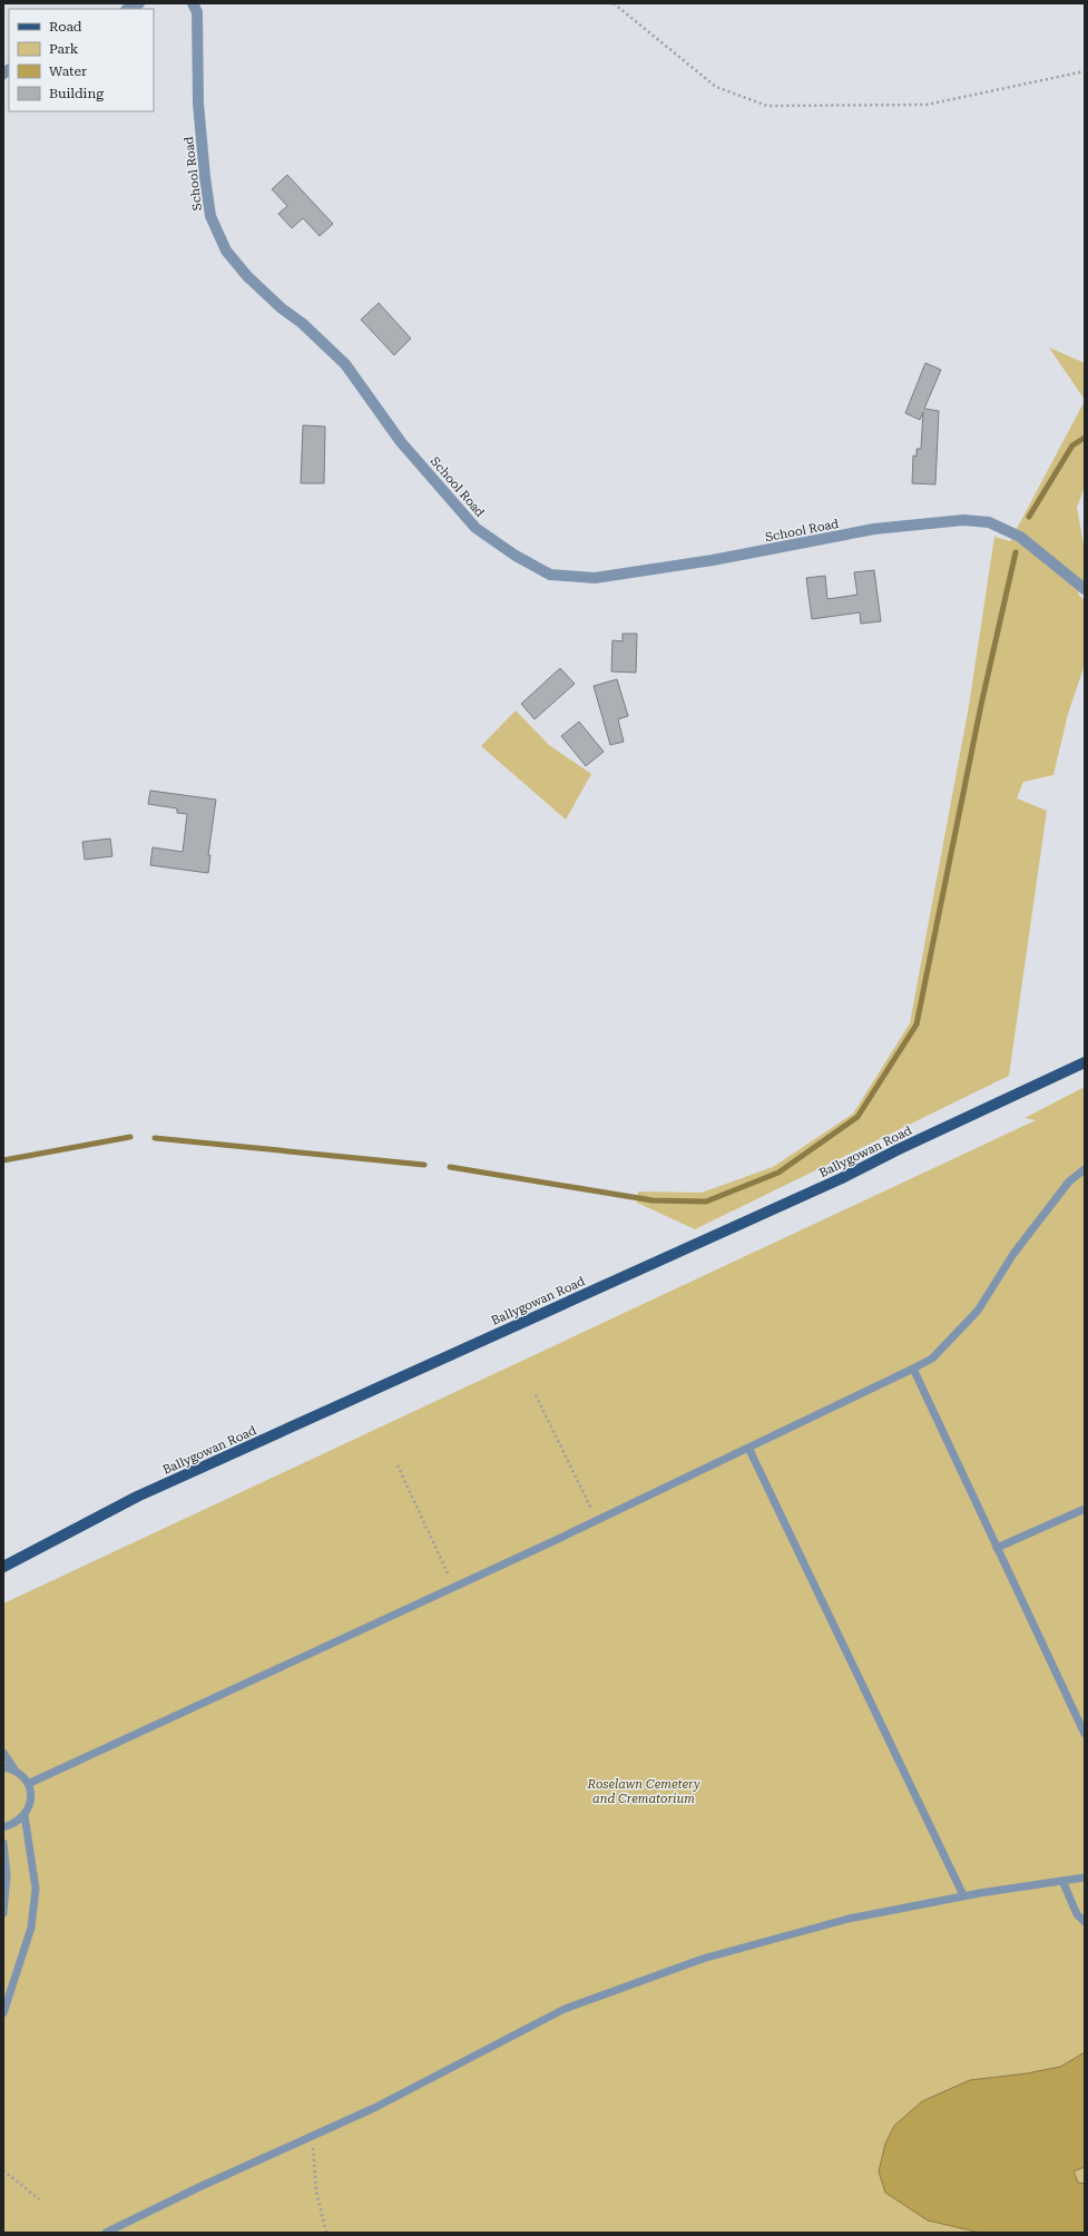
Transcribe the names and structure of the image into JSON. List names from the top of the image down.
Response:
{
  "streets": {
    "main road": ["Ballygowan Road"],
    "street": ["School Road"]
  },
  "parks": ["Roselawn Cemetery and Crematorium"],
  "legend": [
    "Road",
    "Park",
    "Water",
    "Building"
  ]
}
